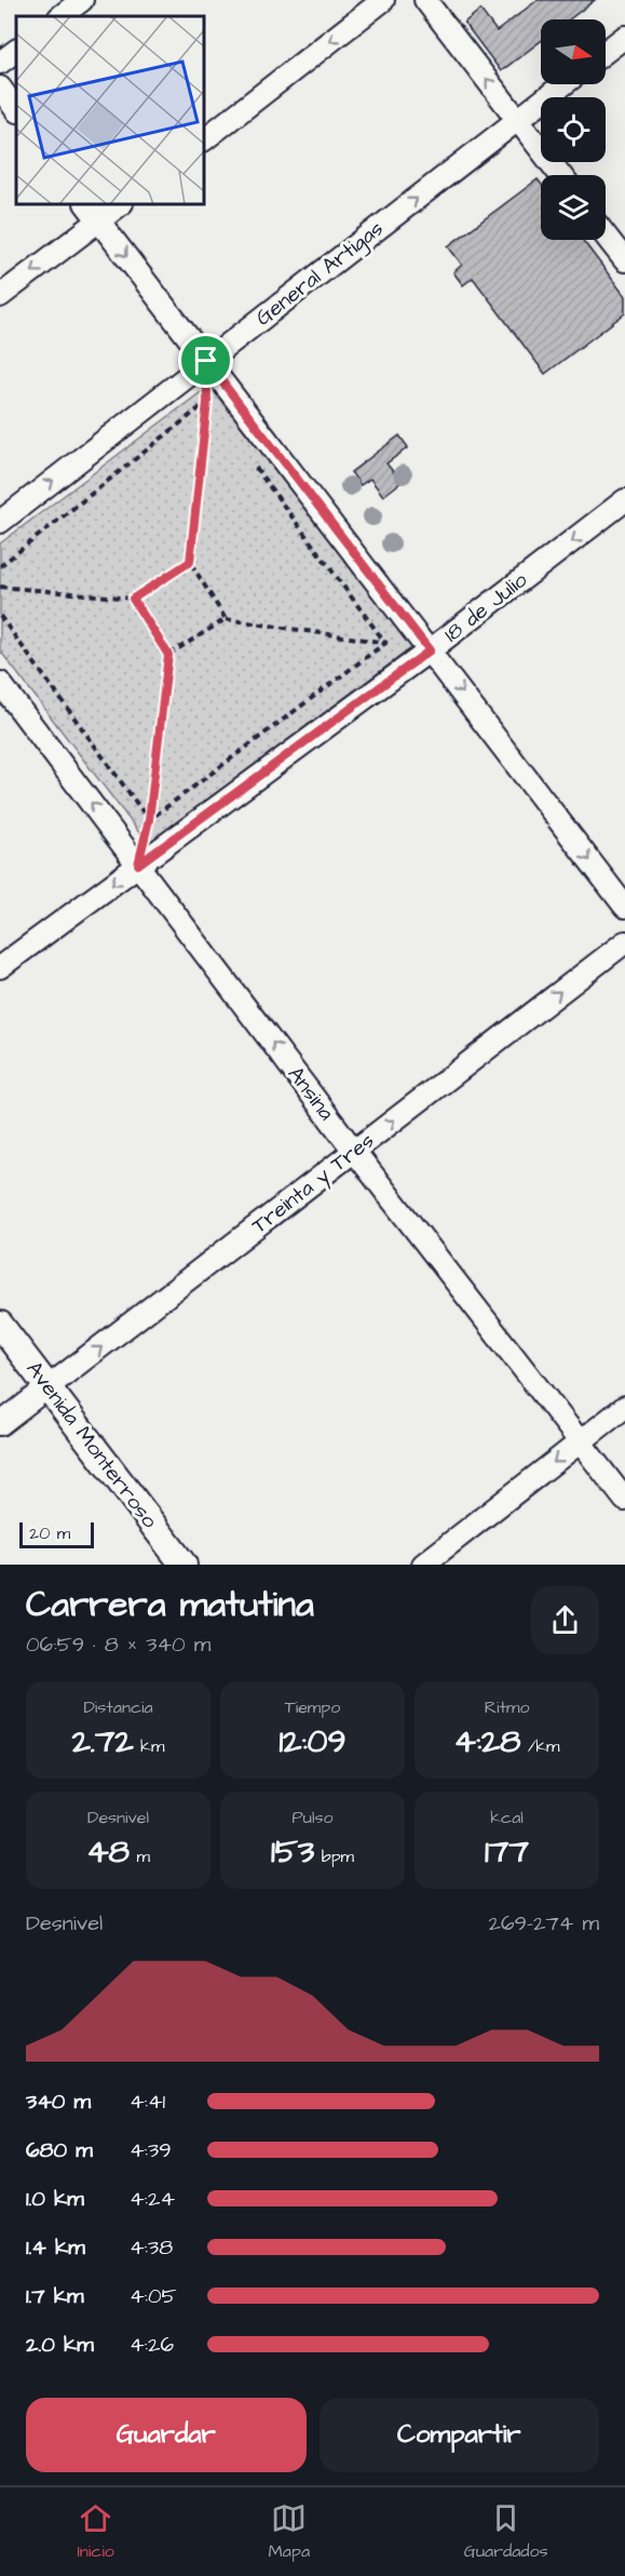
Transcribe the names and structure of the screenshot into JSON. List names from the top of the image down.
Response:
{
  "streets": {
    "street": [
      "General Artigas",
      "18 de Julio",
      "Ansina",
      "Treinta y Tres",
      "Avenida Monterroso"
    ]
  },
  "crossings": [
    ["18 de Julio", "Ansina"],
    ["Ansina", "Treinta y Tres"],
    ["Treinta y Tres", "Avenida Monterroso"]
  ],
  "one_way": ["18 de Julio", "Ansina", "Treinta y Tres"],
  "scale_bar": "20 m",
  "north": "right",
  "page": {
    "scale": "20 m",
    "heading": ["Carrera matutina", "06:59 · 8 × 340 m"],
    "stats": [
      ["Distancia", "2.72 km"],
      ["Tiempo", "12:09"],
      ["Ritmo", "4:28 /km"],
      ["Desnivel", "48 m"],
      ["Pulso", "153 bpm"],
      ["kcal", "177"]
    ],
    "chart": ["Desnivel", "269–274 m"],
    "list": [
      {
        "name": "340 m",
        "note": "4:41"
      },
      {
        "name": "680 m",
        "note": "4:39"
      },
      {
        "name": "1.0 km",
        "note": "4:24"
      },
      {
        "name": "1.4 km",
        "note": "4:38"
      },
      {
        "name": "1.7 km",
        "note": "4:05"
      },
      {
        "name": "2.0 km",
        "note": "4:26"
      }
    ],
    "buttons": ["Guardar", "Compartir"],
    "tabs": ["Inicio", "Mapa", "Guardados"]
  }
}
